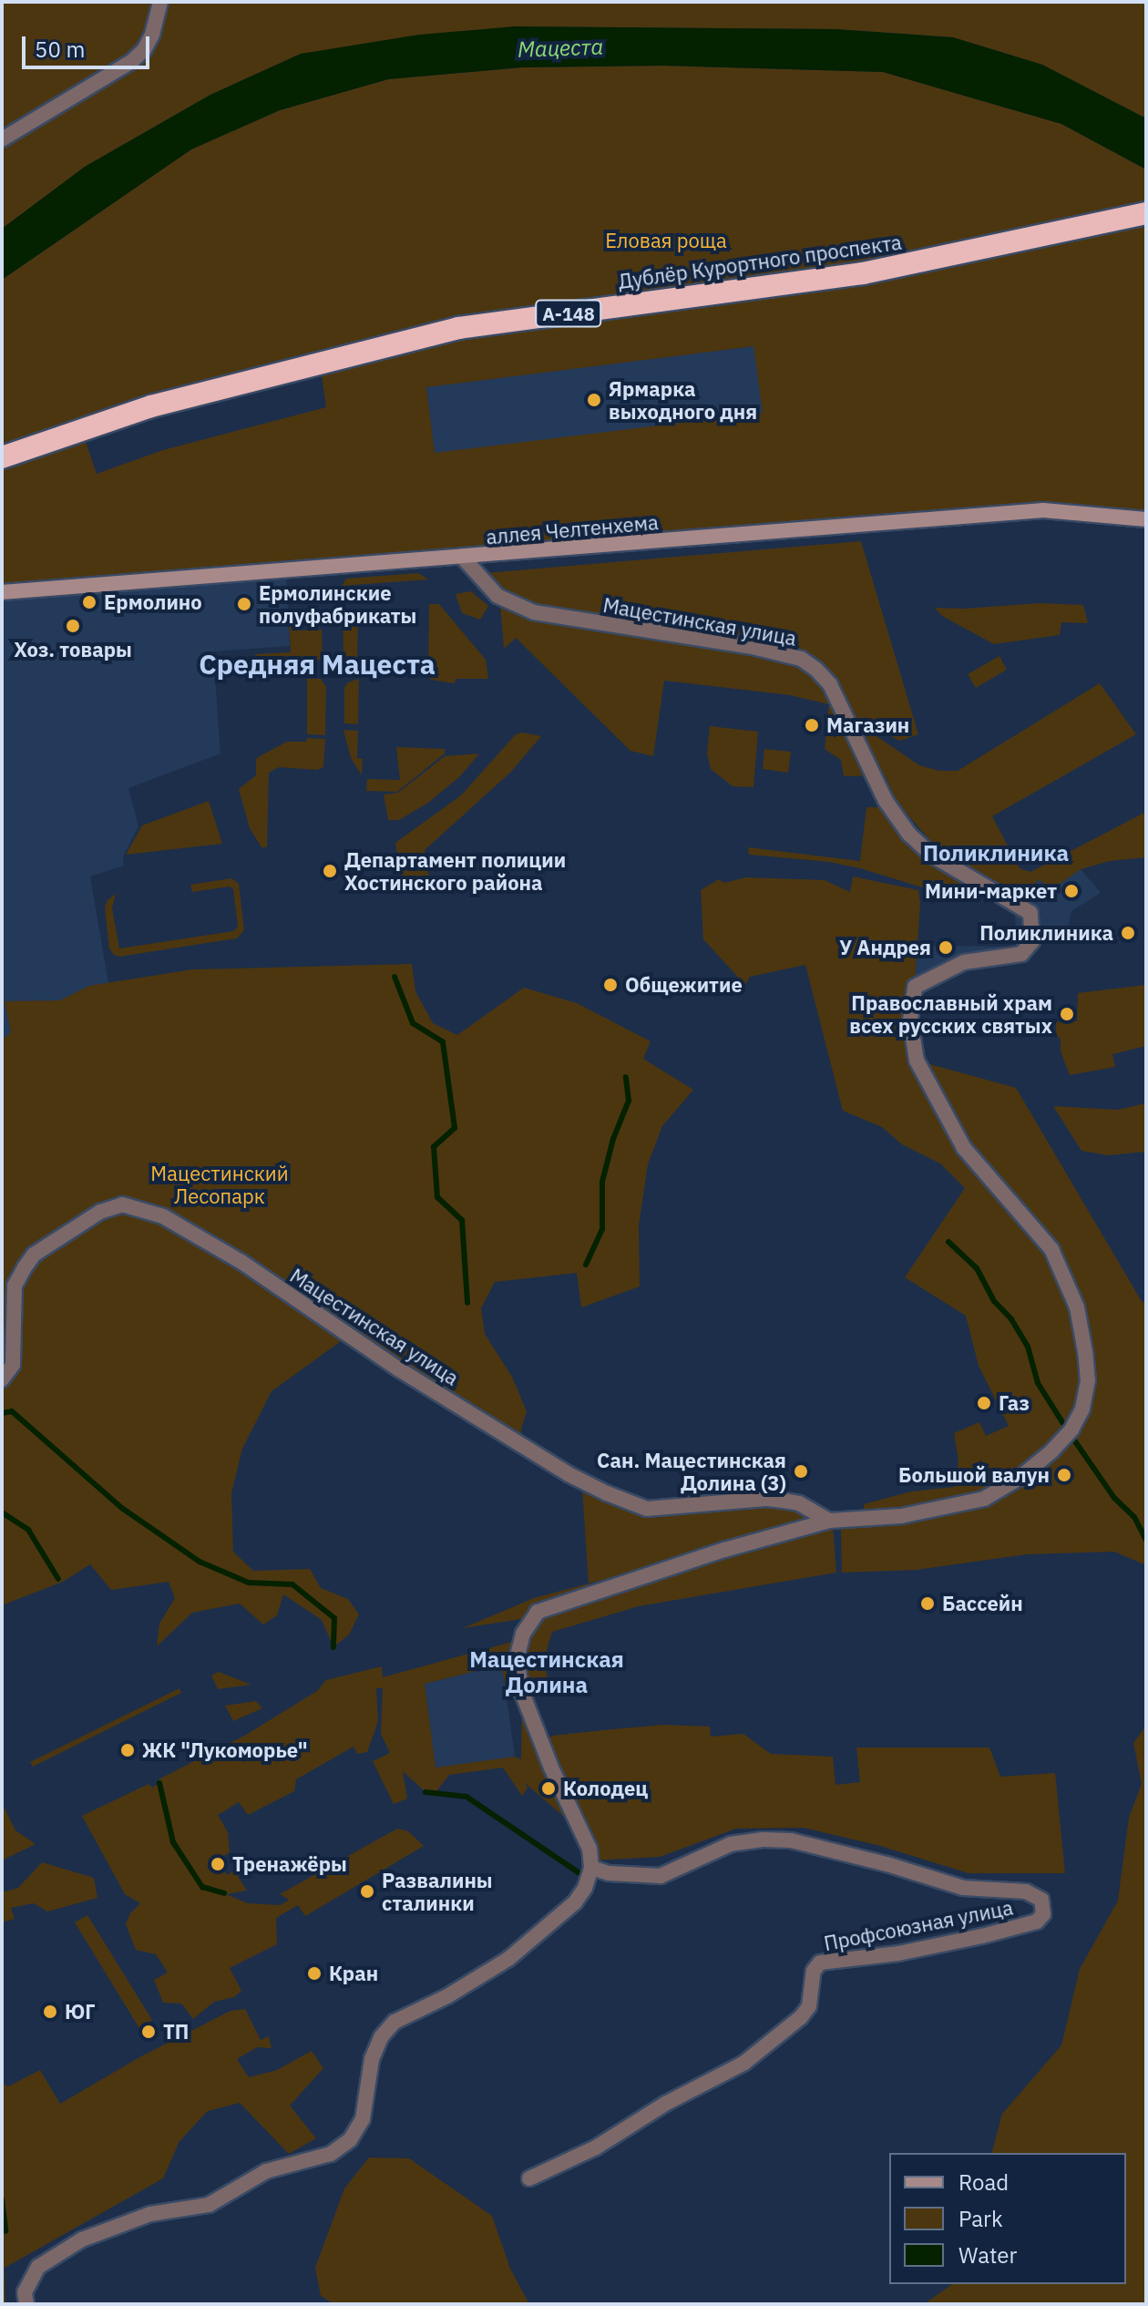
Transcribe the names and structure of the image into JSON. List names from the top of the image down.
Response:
{
  "streets": {
    "highway": ["Дублёр Курортного проспекта", "А-148"],
    "main road": ["аллея Челтенхема"],
    "street": ["Мацестинская улица", "Профсоюзная улица"]
  },
  "crossings": [
    ["аллея Челтенхема", "Мацестинская улица"],
    ["Мацестинская улица", "Профсоюзная улица"]
  ],
  "districts": ["Средняя Мацеста", "Поликлиника", "Мацестинская Долина"],
  "water": ["Мацеста"],
  "parks": ["Еловая роща", "Мацестинский Лесопарк"],
  "places": [
    "Ярмарка выходного дня",
    "Ермолино",
    "Ермолинские полуфабрикаты",
    "Хоз. товары",
    "Магазин",
    "Департамент полиции Хостинского района",
    "Мини-маркет",
    "Поликлиника",
    "У Андрея",
    "Общежитие",
    "Православный храм всех русских святых",
    "Газ",
    "Сан. Мацестинская Долина (3)",
    "Большой валун",
    "Бассейн",
    "ЖК \"Лукоморье\"",
    "Колодец",
    "Тренажёры",
    "Развалины сталинки",
    "Кран",
    "ЮГ",
    "ТП"
  ],
  "legend": ["Road", "Park", "Water"],
  "scale_bar": "50 m"
}
